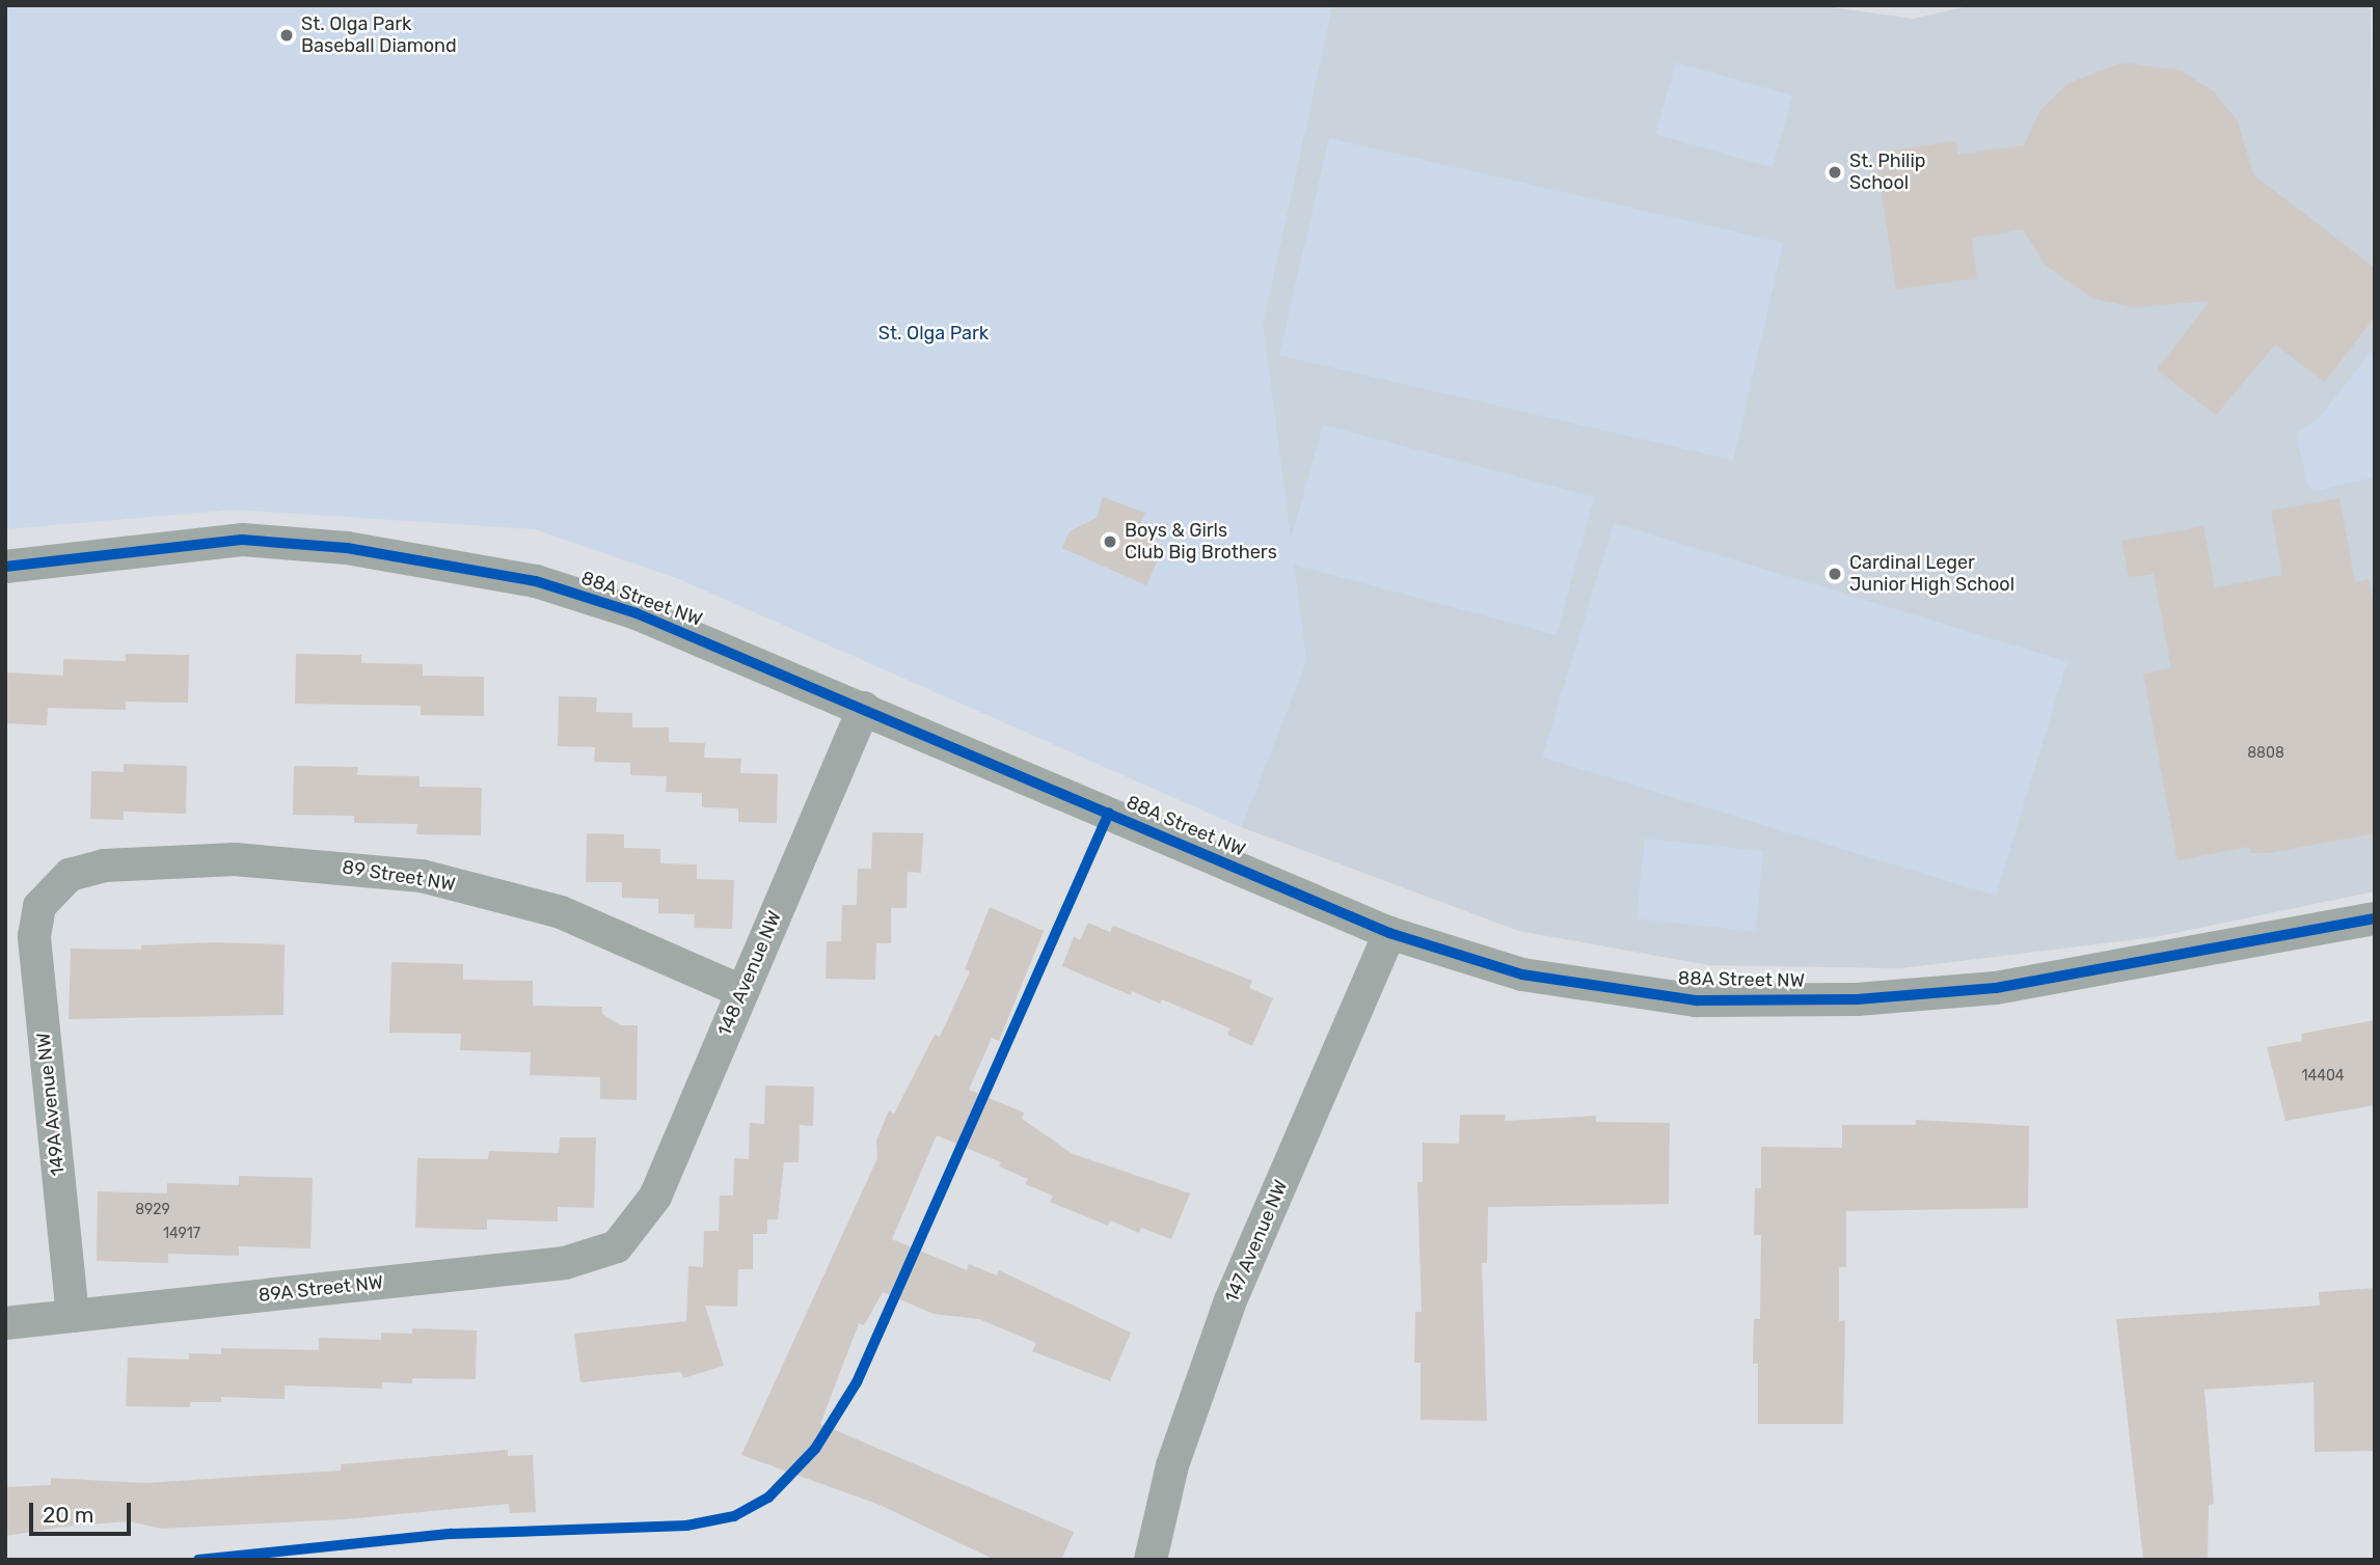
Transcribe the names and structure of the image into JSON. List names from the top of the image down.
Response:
{
  "streets": {
    "street": [
      "88A Street NW",
      "89 Street NW",
      "148 Avenue NW",
      "149A Avenue NW",
      "147 Avenue NW",
      "89A Street NW"
    ]
  },
  "crossings": [
    ["88A Street NW", "148 Avenue NW"],
    ["88A Street NW", "147 Avenue NW"],
    ["89 Street NW", "148 Avenue NW"],
    ["89 Street NW", "149A Avenue NW"],
    ["148 Avenue NW", "89A Street NW"],
    ["149A Avenue NW", "89A Street NW"]
  ],
  "parks": ["St. Olga Park"],
  "places": [
    "St. Olga Park Baseball Diamond",
    "St. Philip School",
    "Boys & Girls Club Big Brothers",
    "Cardinal Leger Junior High School"
  ],
  "house_numbers": [
    "8808",
    "14404",
    "8929",
    "14917"
  ],
  "scale_bar": "20 m"
}
